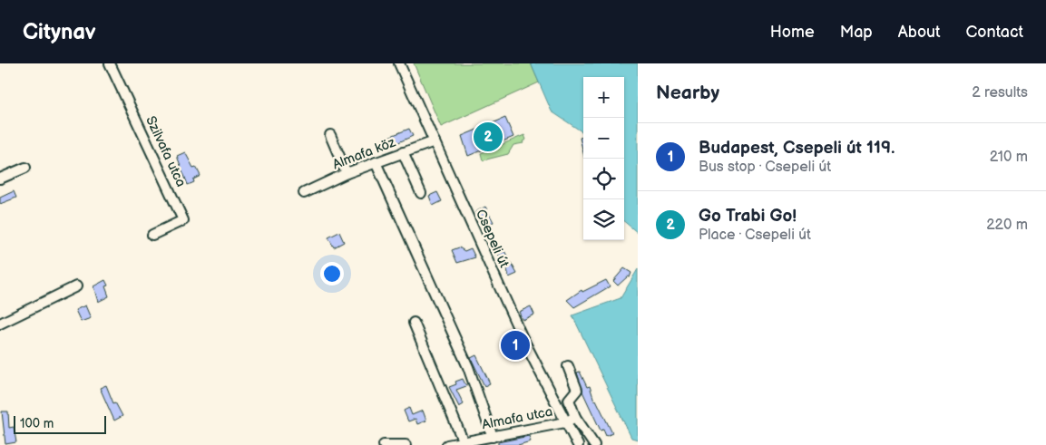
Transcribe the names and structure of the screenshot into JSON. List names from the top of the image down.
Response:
{
  "streets": {
    "street": [
      "Szilvafa utca",
      "Almafa köz",
      "Csepeli út",
      "Almafa utca"
    ]
  },
  "crossings": [
    ["Almafa köz", "Csepeli út"],
    ["Csepeli út", "Almafa utca"]
  ],
  "scale_bar": "100 m",
  "page": {
    "header": "Citynav",
    "nav": [
      "Home",
      "Map",
      "About",
      "Contact"
    ],
    "heading": ["Nearby", "2 results"],
    "map_buttons": ["+", "−"],
    "pins": ["2", "1"],
    "list": [
      {
        "mark": "1",
        "name": "Budapest, Csepeli út 119.",
        "note": "Bus stop · Csepeli út",
        "value": "210 m"
      },
      {
        "mark": "2",
        "name": "Go Trabi Go!",
        "note": "Place · Csepeli út",
        "value": "220 m"
      }
    ],
    "scale": "100 m"
  }
}
